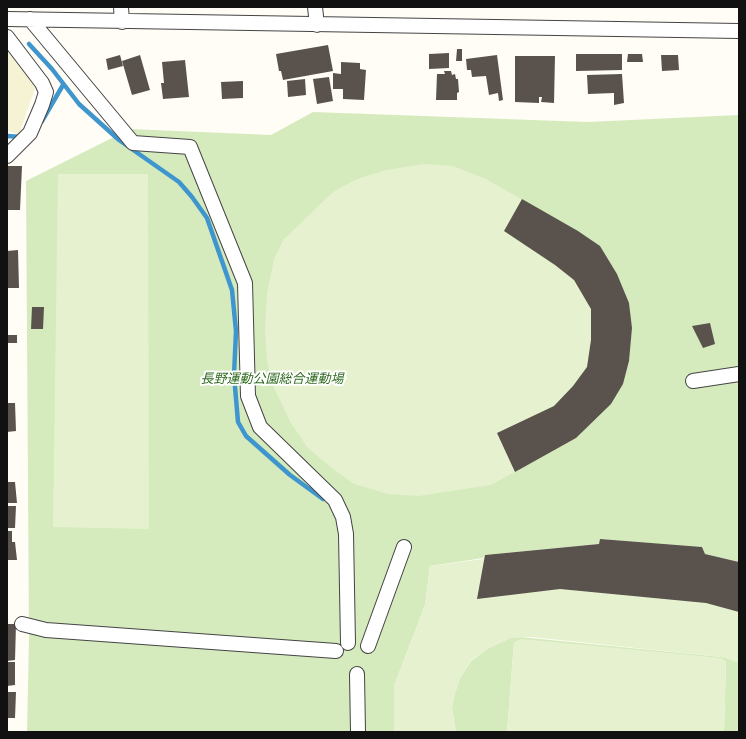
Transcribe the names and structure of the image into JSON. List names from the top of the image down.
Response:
{
  "parks": ["長野運動公園総合運動場"]
}
